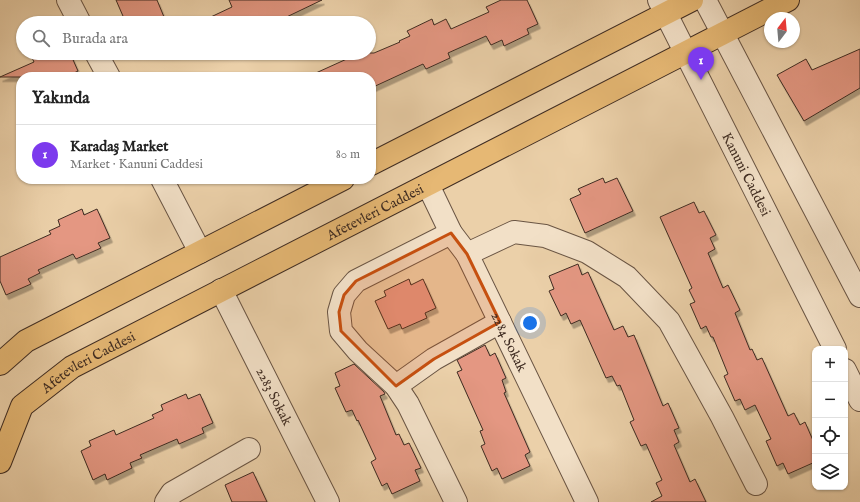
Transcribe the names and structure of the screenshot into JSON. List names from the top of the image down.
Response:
{
  "streets": {
    "main road": ["Afetevleri Caddesi"],
    "street": ["Kanuni Caddesi", "2284 Sokak", "2283 Sokak"]
  },
  "crossings": [
    ["Kanuni Caddesi", "Afetevleri Caddesi"],
    ["Afetevleri Caddesi", "2284 Sokak"],
    ["Afetevleri Caddesi", "2283 Sokak"]
  ],
  "north": "top",
  "page": {
    "search": "Burada ara",
    "pins": "1",
    "heading": "Yakında",
    "list": [
      {
        "mark": "1",
        "name": "Karadaş Market",
        "note": "Market · Kanuni Caddesi",
        "value": "80 m"
      }
    ],
    "map_buttons": ["+", "−"]
  }
}
